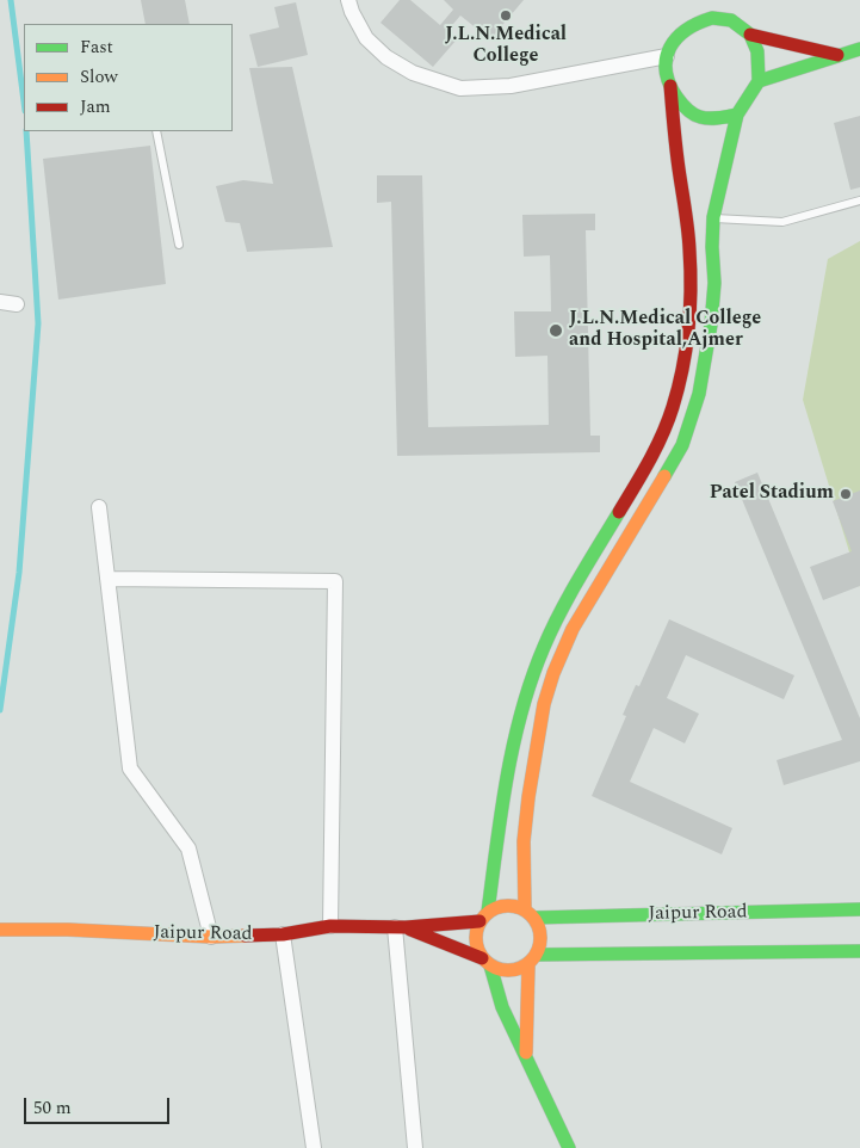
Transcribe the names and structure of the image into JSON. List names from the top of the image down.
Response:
{
  "streets": {
    "street": ["Jaipur Road"]
  },
  "places": ["J.L.N.Medical College", "J.L.N.Medical College and Hospital,Ajmer", "Patel Stadium"],
  "legend": ["Fast", "Slow", "Jam"],
  "scale_bar": "50 m"
}
